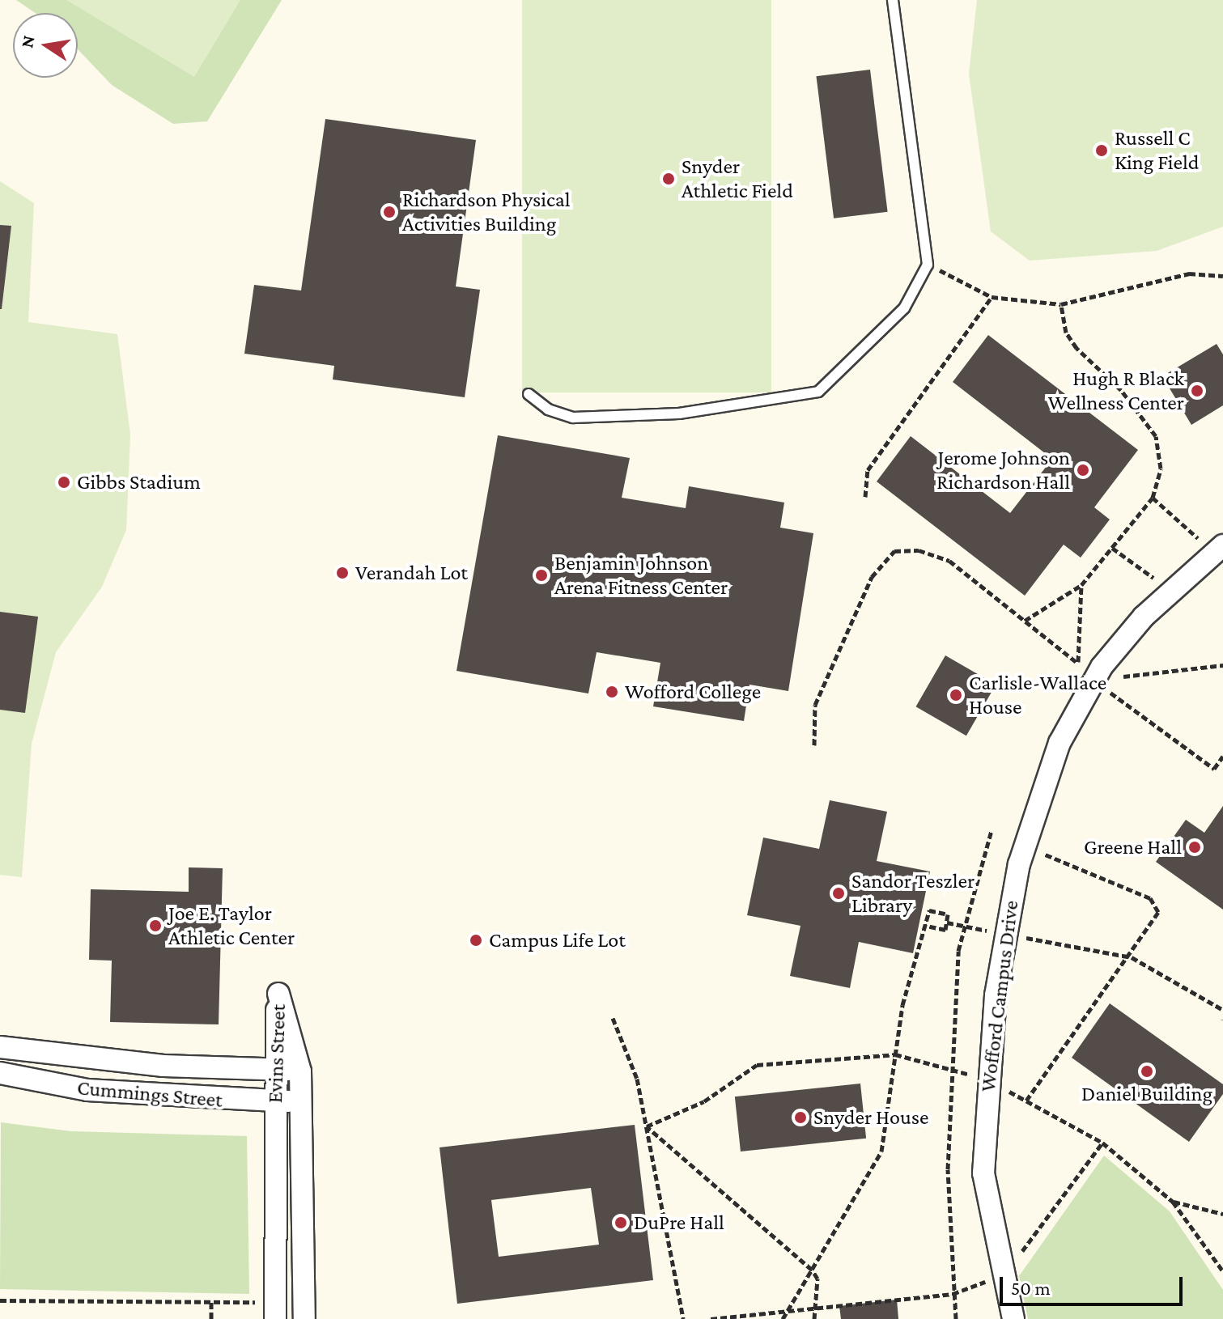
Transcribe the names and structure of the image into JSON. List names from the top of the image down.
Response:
{
  "streets": {
    "street": ["Wofford Campus Drive", "Evins Street", "Cummings Street"]
  },
  "crossings": [
    ["Evins Street", "Cummings Street"]
  ],
  "places": [
    "Russell C King Field",
    "Snyder Athletic Field",
    "Richardson Physical Activities Building",
    "Hugh R Black Wellness Center",
    "Jerome Johnson Richardson Hall",
    "Gibbs Stadium",
    "Verandah Lot",
    "Benjamin Johnson Arena Fitness Center",
    "Wofford College",
    "Carlisle-Wallace House",
    "Greene Hall",
    "Sandor Teszler Library",
    "Joe E. Taylor Athletic Center",
    "Campus Life Lot",
    "Daniel Building",
    "Snyder House",
    "DuPre Hall"
  ],
  "scale_bar": "50 m",
  "north": "left"
}
